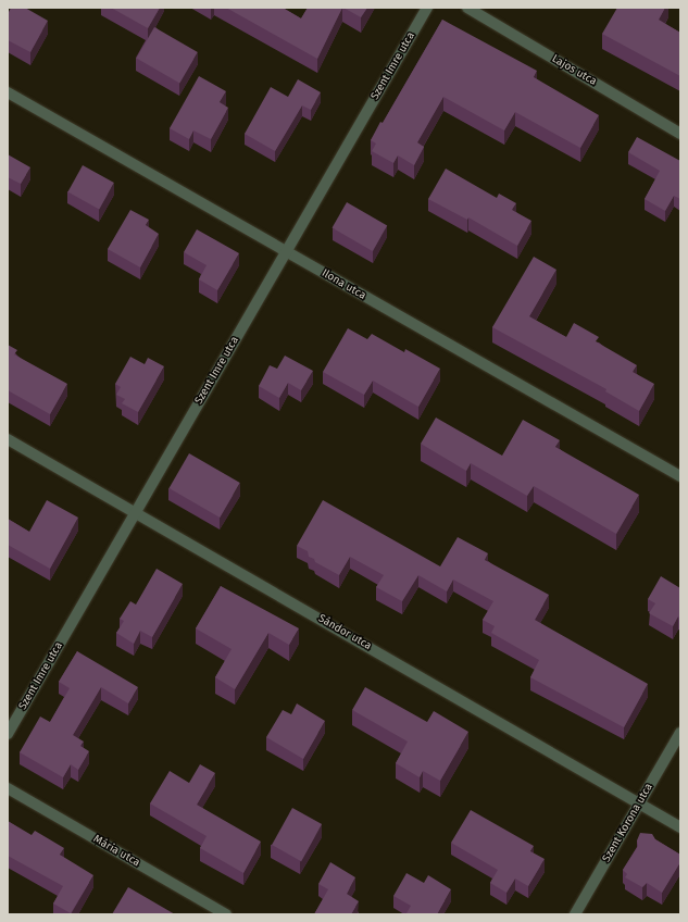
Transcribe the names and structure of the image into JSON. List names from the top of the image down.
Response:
{
  "streets": {
    "street": [
      "Szent Imre utca",
      "Lajos utca",
      "Ilona utca",
      "Sándor utca",
      "Szent Korona utca",
      "Mária utca"
    ]
  },
  "crossings": [
    ["Szent Imre utca", "Ilona utca"],
    ["Szent Imre utca", "Sándor utca"],
    ["Sándor utca", "Szent Korona utca"]
  ]
}
